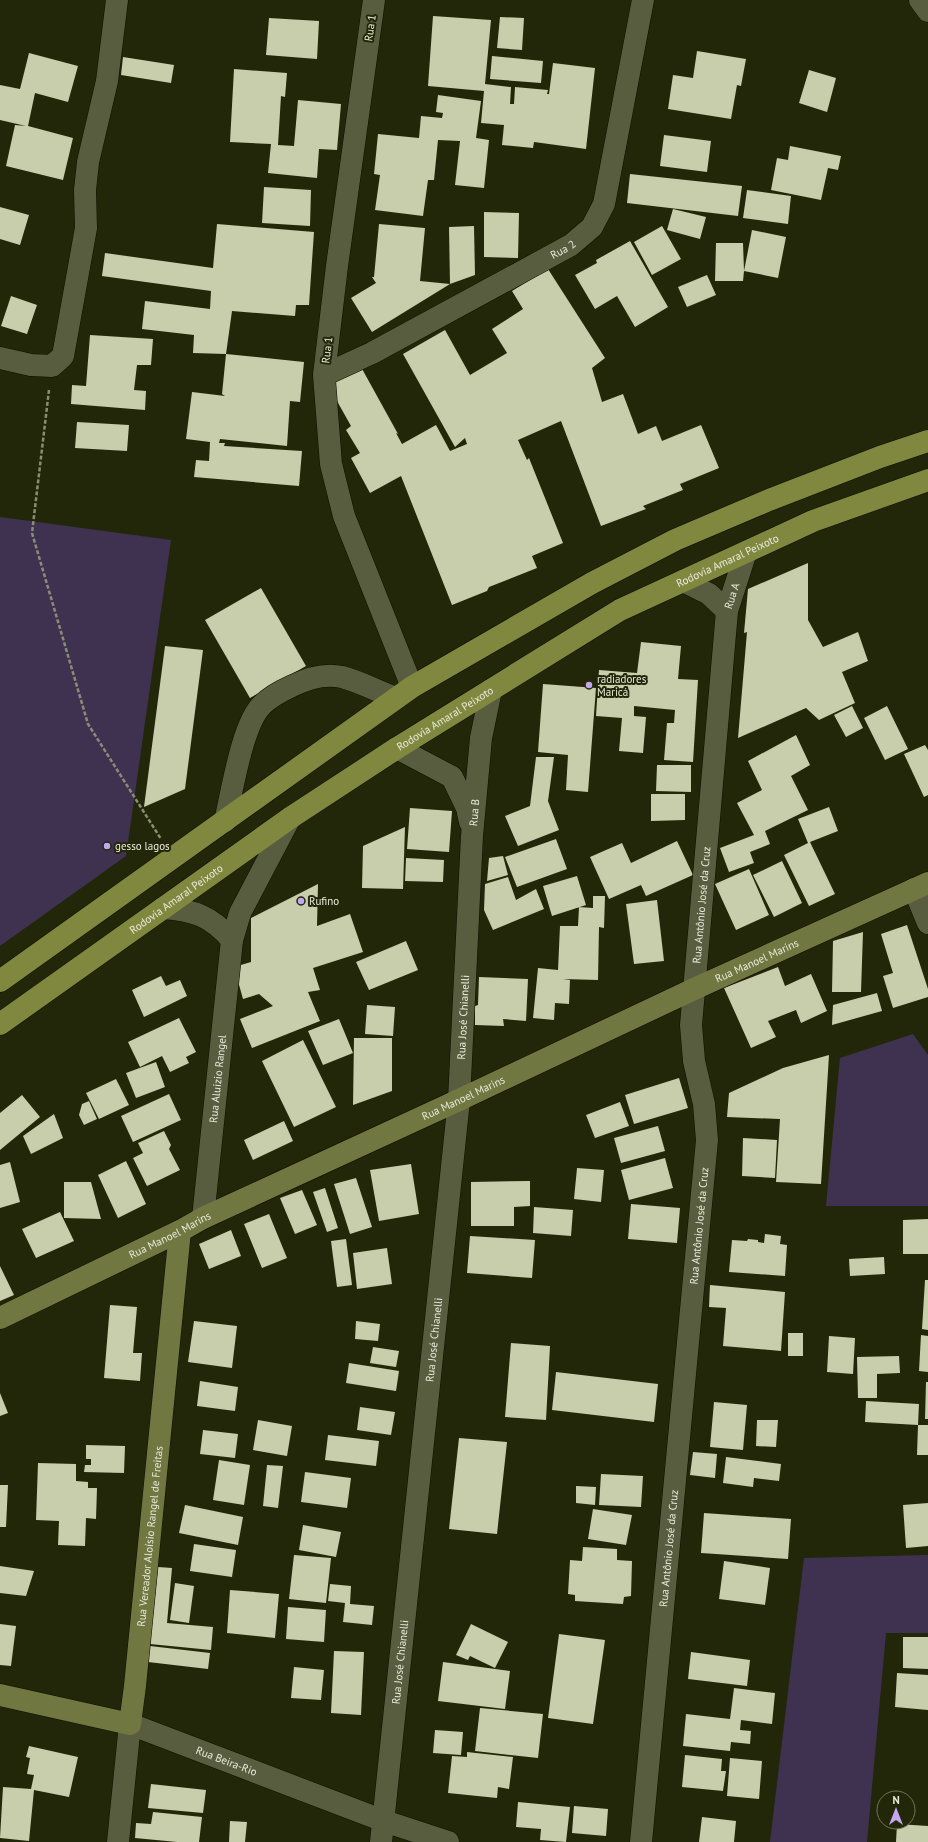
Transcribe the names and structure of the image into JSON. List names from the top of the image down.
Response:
{
  "streets": {
    "highway": ["Rodovia Amaral Peixoto"],
    "main road": ["Rua Manoel Marins", "Rua Vereador Aloísio Rangel de Freitas", "Rua Beira-Rio"],
    "street": [
      "Rua 1",
      "Rua 2",
      "Rua A",
      "Rua B",
      "Rua Antônio José da Cruz",
      "Rua José Chianelli",
      "Rua Aluizio Rangel"
    ]
  },
  "crossings": [
    ["Rua 1", "Rua 2"],
    ["Rodovia Amaral Peixoto", "Rua A"],
    ["Rodovia Amaral Peixoto", "Rua B"],
    ["Rodovia Amaral Peixoto", "Rua Aluizio Rangel"],
    ["Rua A", "Rua Antônio José da Cruz"],
    ["Rua B", "Rua José Chianelli"],
    ["Rua Antônio José da Cruz", "Rua Manoel Marins"],
    ["Rua Manoel Marins", "Rua José Chianelli"],
    ["Rua Manoel Marins", "Rua Aluizio Rangel"],
    ["Rua Manoel Marins", "Rua Vereador Aloísio Rangel de Freitas"],
    ["Rua José Chianelli", "Rua Beira-Rio"],
    ["Rua Vereador Aloísio Rangel de Freitas", "Rua Beira-Rio"]
  ],
  "places": ["radiadores Maricá", "gesso lagos", "Rufino"],
  "north": "top"
}
